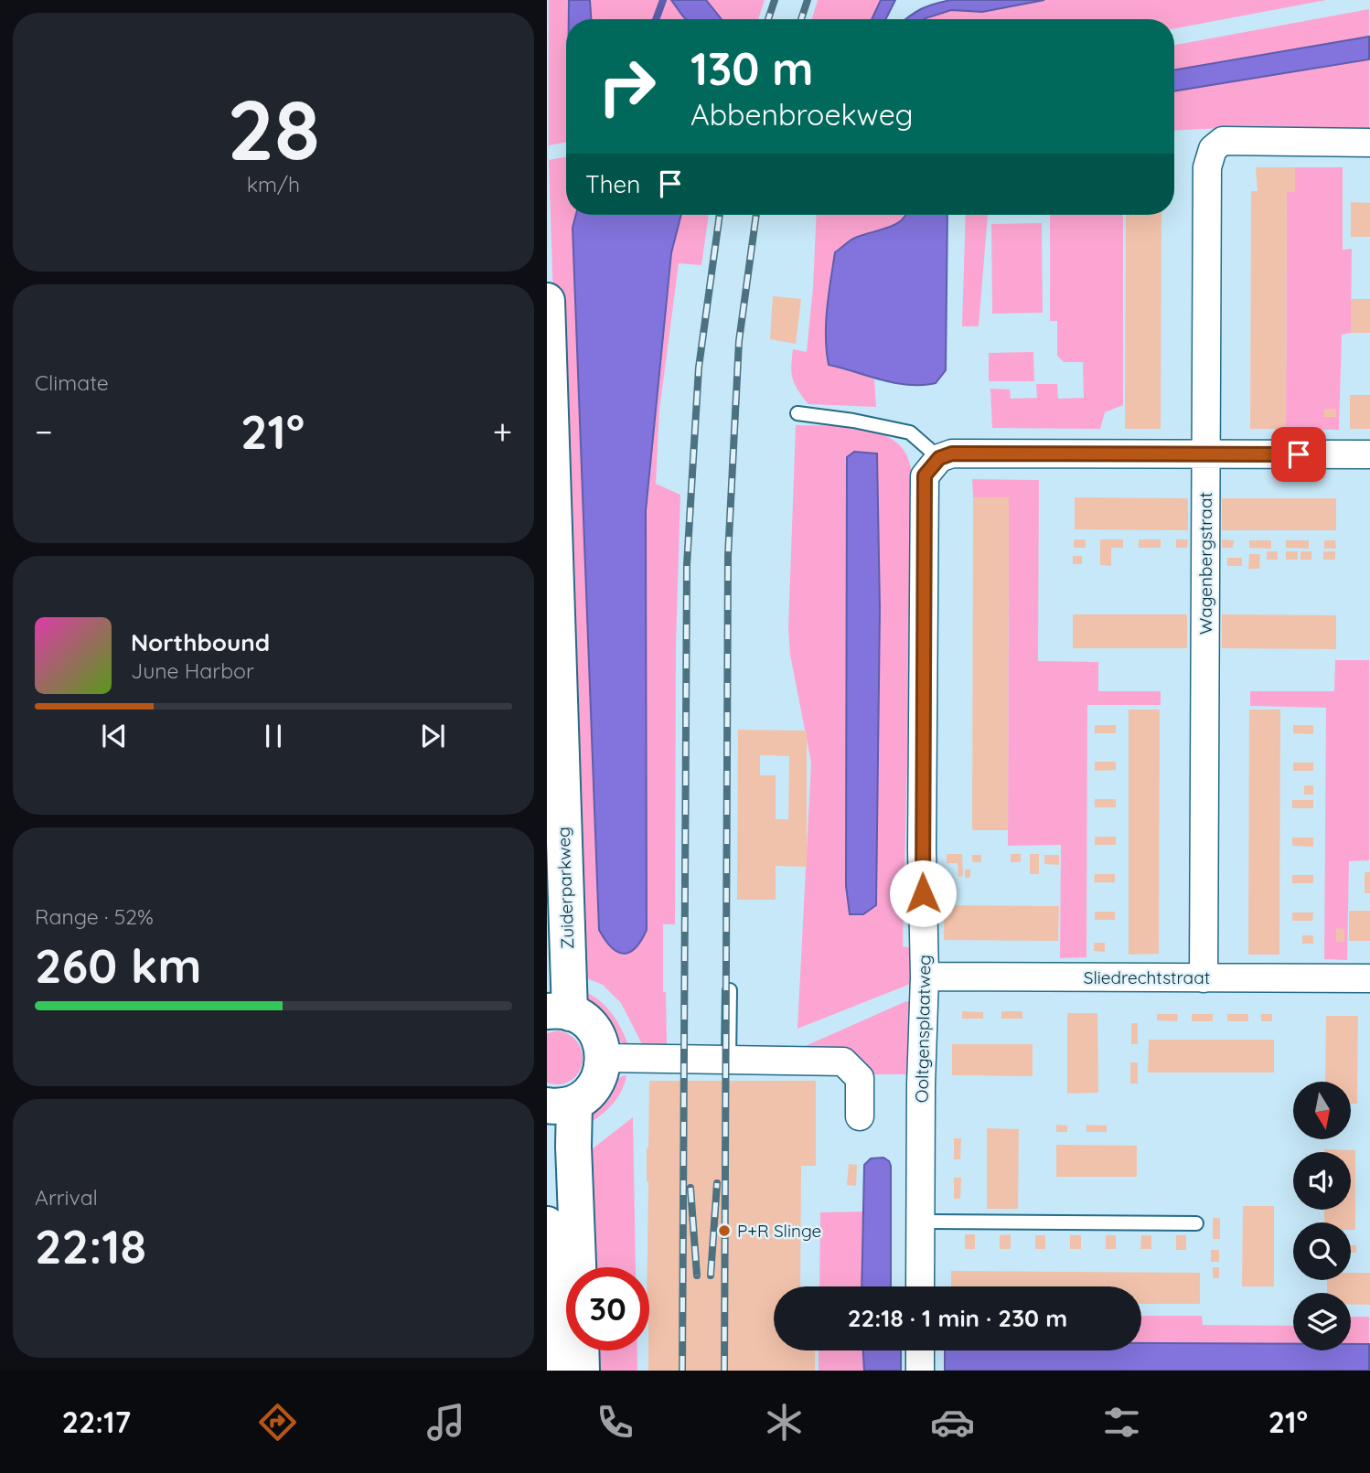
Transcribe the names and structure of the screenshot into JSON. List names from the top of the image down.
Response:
{
  "streets": {
    "main road": ["Zuiderparkweg"],
    "street": ["Wagenbergstraat", "Sliedrechtstraat", "Ooltgensplaatweg"]
  },
  "crossings": [
    ["Wagenbergstraat", "Sliedrechtstraat"],
    ["Sliedrechtstraat", "Ooltgensplaatweg"]
  ],
  "places": ["P+R Slinge"],
  "north": "bottom",
  "page": {
    "tile": [
      ["28", "km/h"],
      "Climate",
      ["Range · 52%", "260 km"],
      ["Arrival", "22:18"]
    ],
    "turn": ["130 m", "Abbenbroekweg"],
    "then": "Then",
    "heat": ["−", "21°", "+"],
    "song": ["Northbound", "June Harbor"],
    "limit": "30",
    "trip": "22:18 · 1 min · 230 m",
    "tabs": ["22:17", "21°"]
  }
}
